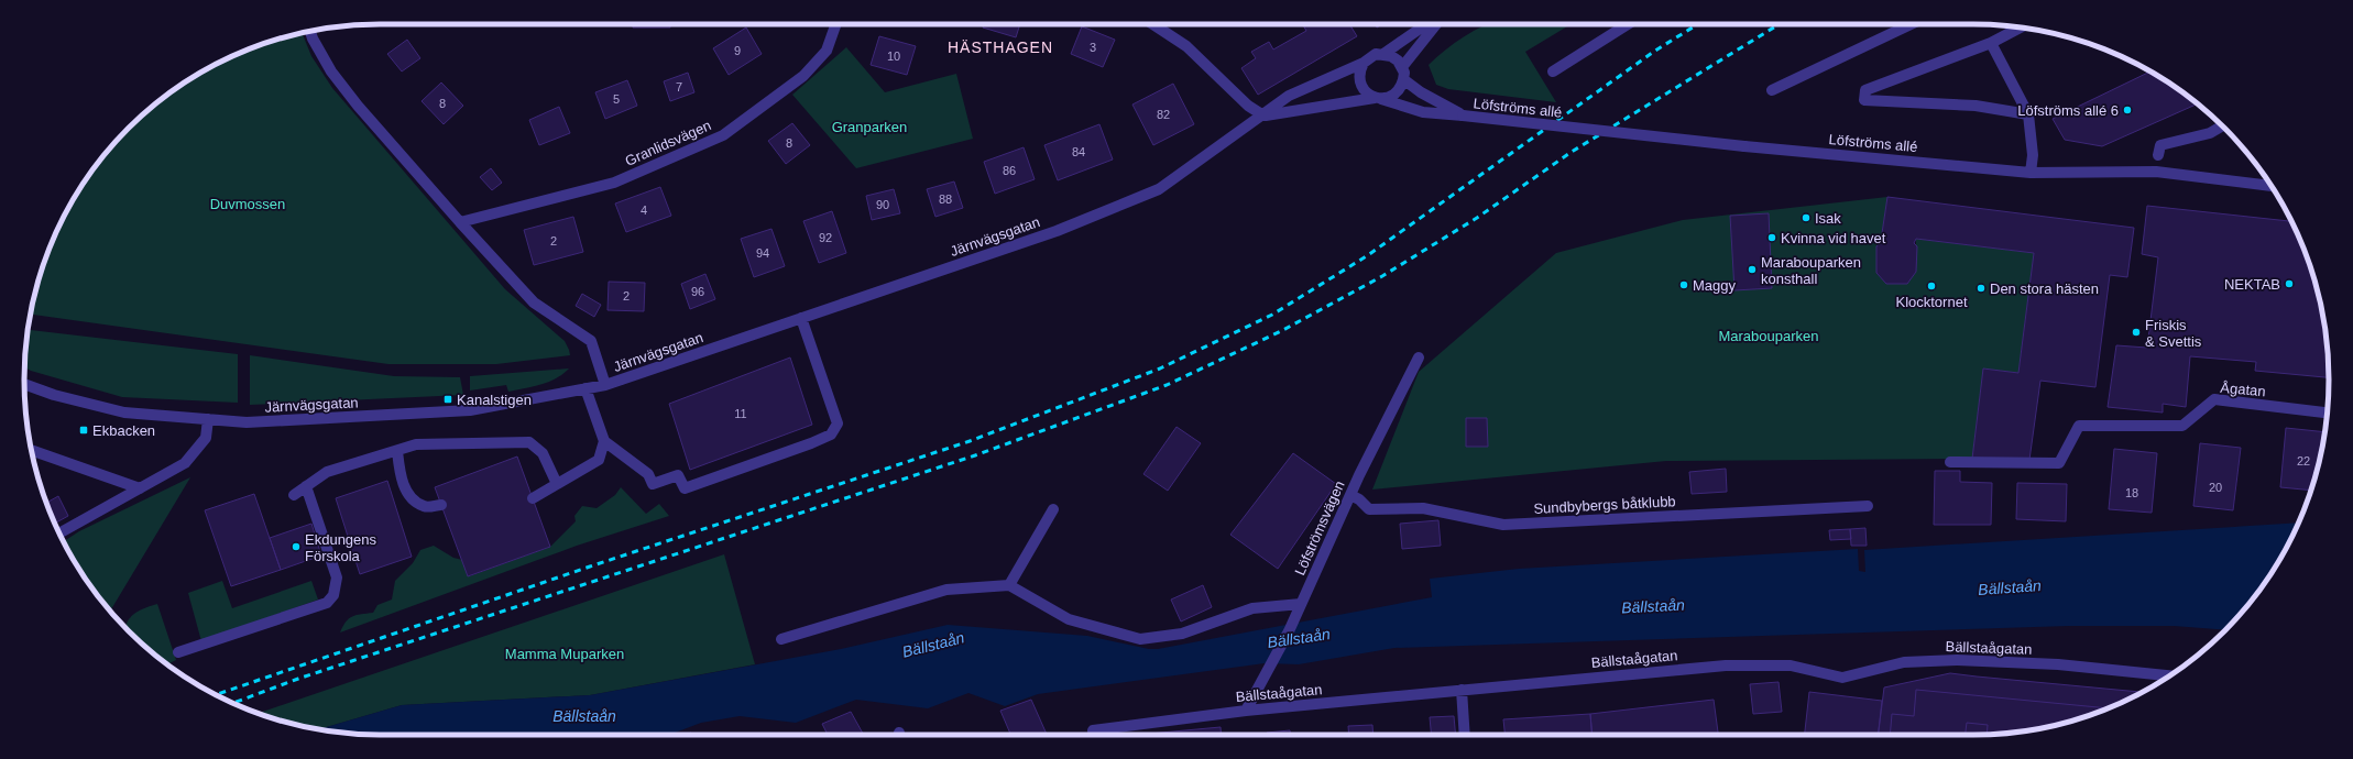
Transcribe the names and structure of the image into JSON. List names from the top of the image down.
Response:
{
  "streets": {
    "street": [
      "Löfströms allé",
      "Granlidsvägen",
      "Järnvägsgatan",
      "Ågatan",
      "Sundbybergs båtklubb",
      "Löfströmsvägen",
      "Bällstaågatan"
    ]
  },
  "crossings": [
    ["Löfströms allé", "Järnvägsgatan"],
    ["Sundbybergs båtklubb", "Löfströmsvägen"],
    ["Löfströmsvägen", "Bällstaågatan"]
  ],
  "districts": ["HÄSTHAGEN"],
  "water": ["Bällstaån"],
  "parks": [
    "Granparken",
    "Duvmossen",
    "Marabouparken",
    "Mamma Muparken"
  ],
  "places": {
    "other": [
      "Löfströms allé 6",
      "Isak",
      "Kvinna vid havet",
      "Marabouparken konsthall",
      "NEKTAB",
      "Maggy",
      "Klocktornet",
      "Den stora hästen",
      "Friskis & Svettis",
      "Ekdungens Förskola"
    ],
    "transit": ["Kanalstigen", "Ekbacken"]
  },
  "house_numbers": [
    "3",
    "9",
    "10",
    "7",
    "5",
    "8",
    "82",
    "8",
    "84",
    "86",
    "88",
    "90",
    "4",
    "92",
    "2",
    "94",
    "96",
    "2",
    "11",
    "22",
    "20",
    "18"
  ]
}
